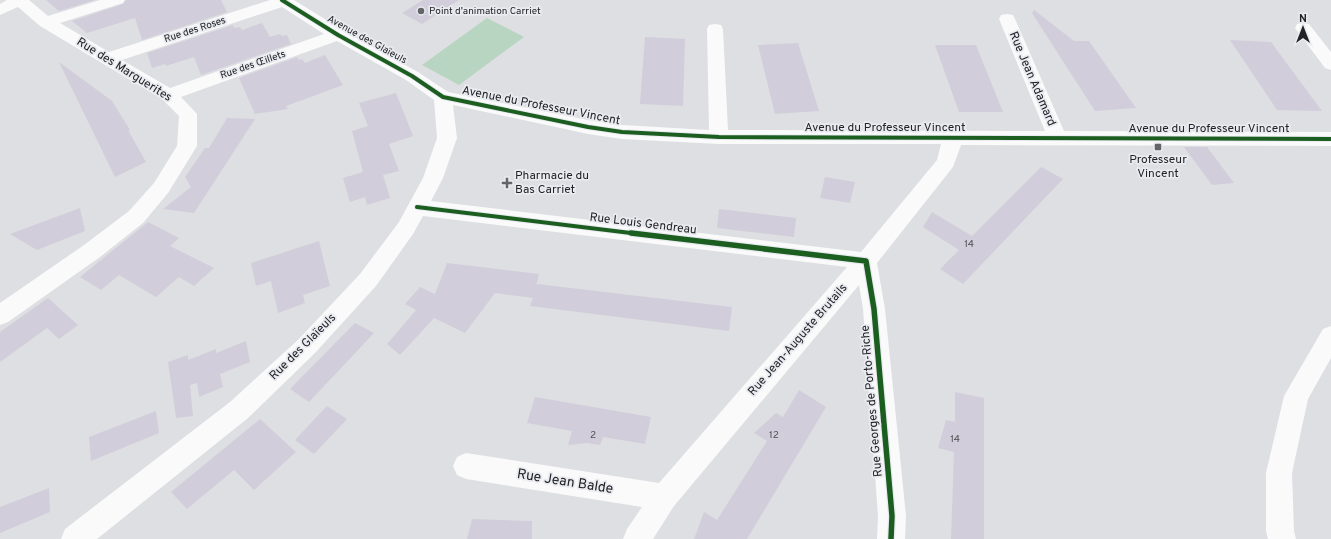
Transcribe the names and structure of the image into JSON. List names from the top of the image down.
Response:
{
  "streets": {
    "street": [
      "Rue des Roses",
      "Avenue des Glaïeuls",
      "Rue des Œillets",
      "Rue des Marguerites",
      "Rue Jean Adamard",
      "Avenue du Professeur Vincent",
      "Rue Louis Gendreau",
      "Rue Jean-Auguste Brutails",
      "Rue des Glaïeuls",
      "Rue Georges de Porto-Riche",
      "Rue Jean Balde"
    ]
  },
  "crossings": [
    ["Rue des Roses", "Avenue des Glaïeuls"],
    ["Rue des Roses", "Rue des Marguerites"],
    ["Avenue des Glaïeuls", "Rue des Œillets"],
    ["Avenue des Glaïeuls", "Avenue du Professeur Vincent"],
    ["Avenue des Glaïeuls", "Rue des Glaïeuls"],
    ["Rue des Œillets", "Rue des Marguerites"],
    ["Rue Jean Adamard", "Avenue du Professeur Vincent"],
    ["Avenue du Professeur Vincent", "Rue Jean-Auguste Brutails"],
    ["Avenue du Professeur Vincent", "Rue des Glaïeuls"],
    ["Rue Louis Gendreau", "Rue Jean-Auguste Brutails"],
    ["Rue Louis Gendreau", "Rue des Glaïeuls"],
    ["Rue Louis Gendreau", "Rue Georges de Porto-Riche"],
    ["Rue Jean-Auguste Brutails", "Rue Georges de Porto-Riche"],
    ["Rue Jean-Auguste Brutails", "Rue Jean Balde"]
  ],
  "places": {
    "other": ["Point d'animation Carriet"],
    "transit": ["Professeur Vincent"],
    "health": ["Pharmacie du Bas Carriet"]
  },
  "house_numbers": [
    "14",
    "2",
    "12",
    "14"
  ],
  "north": "top"
}
